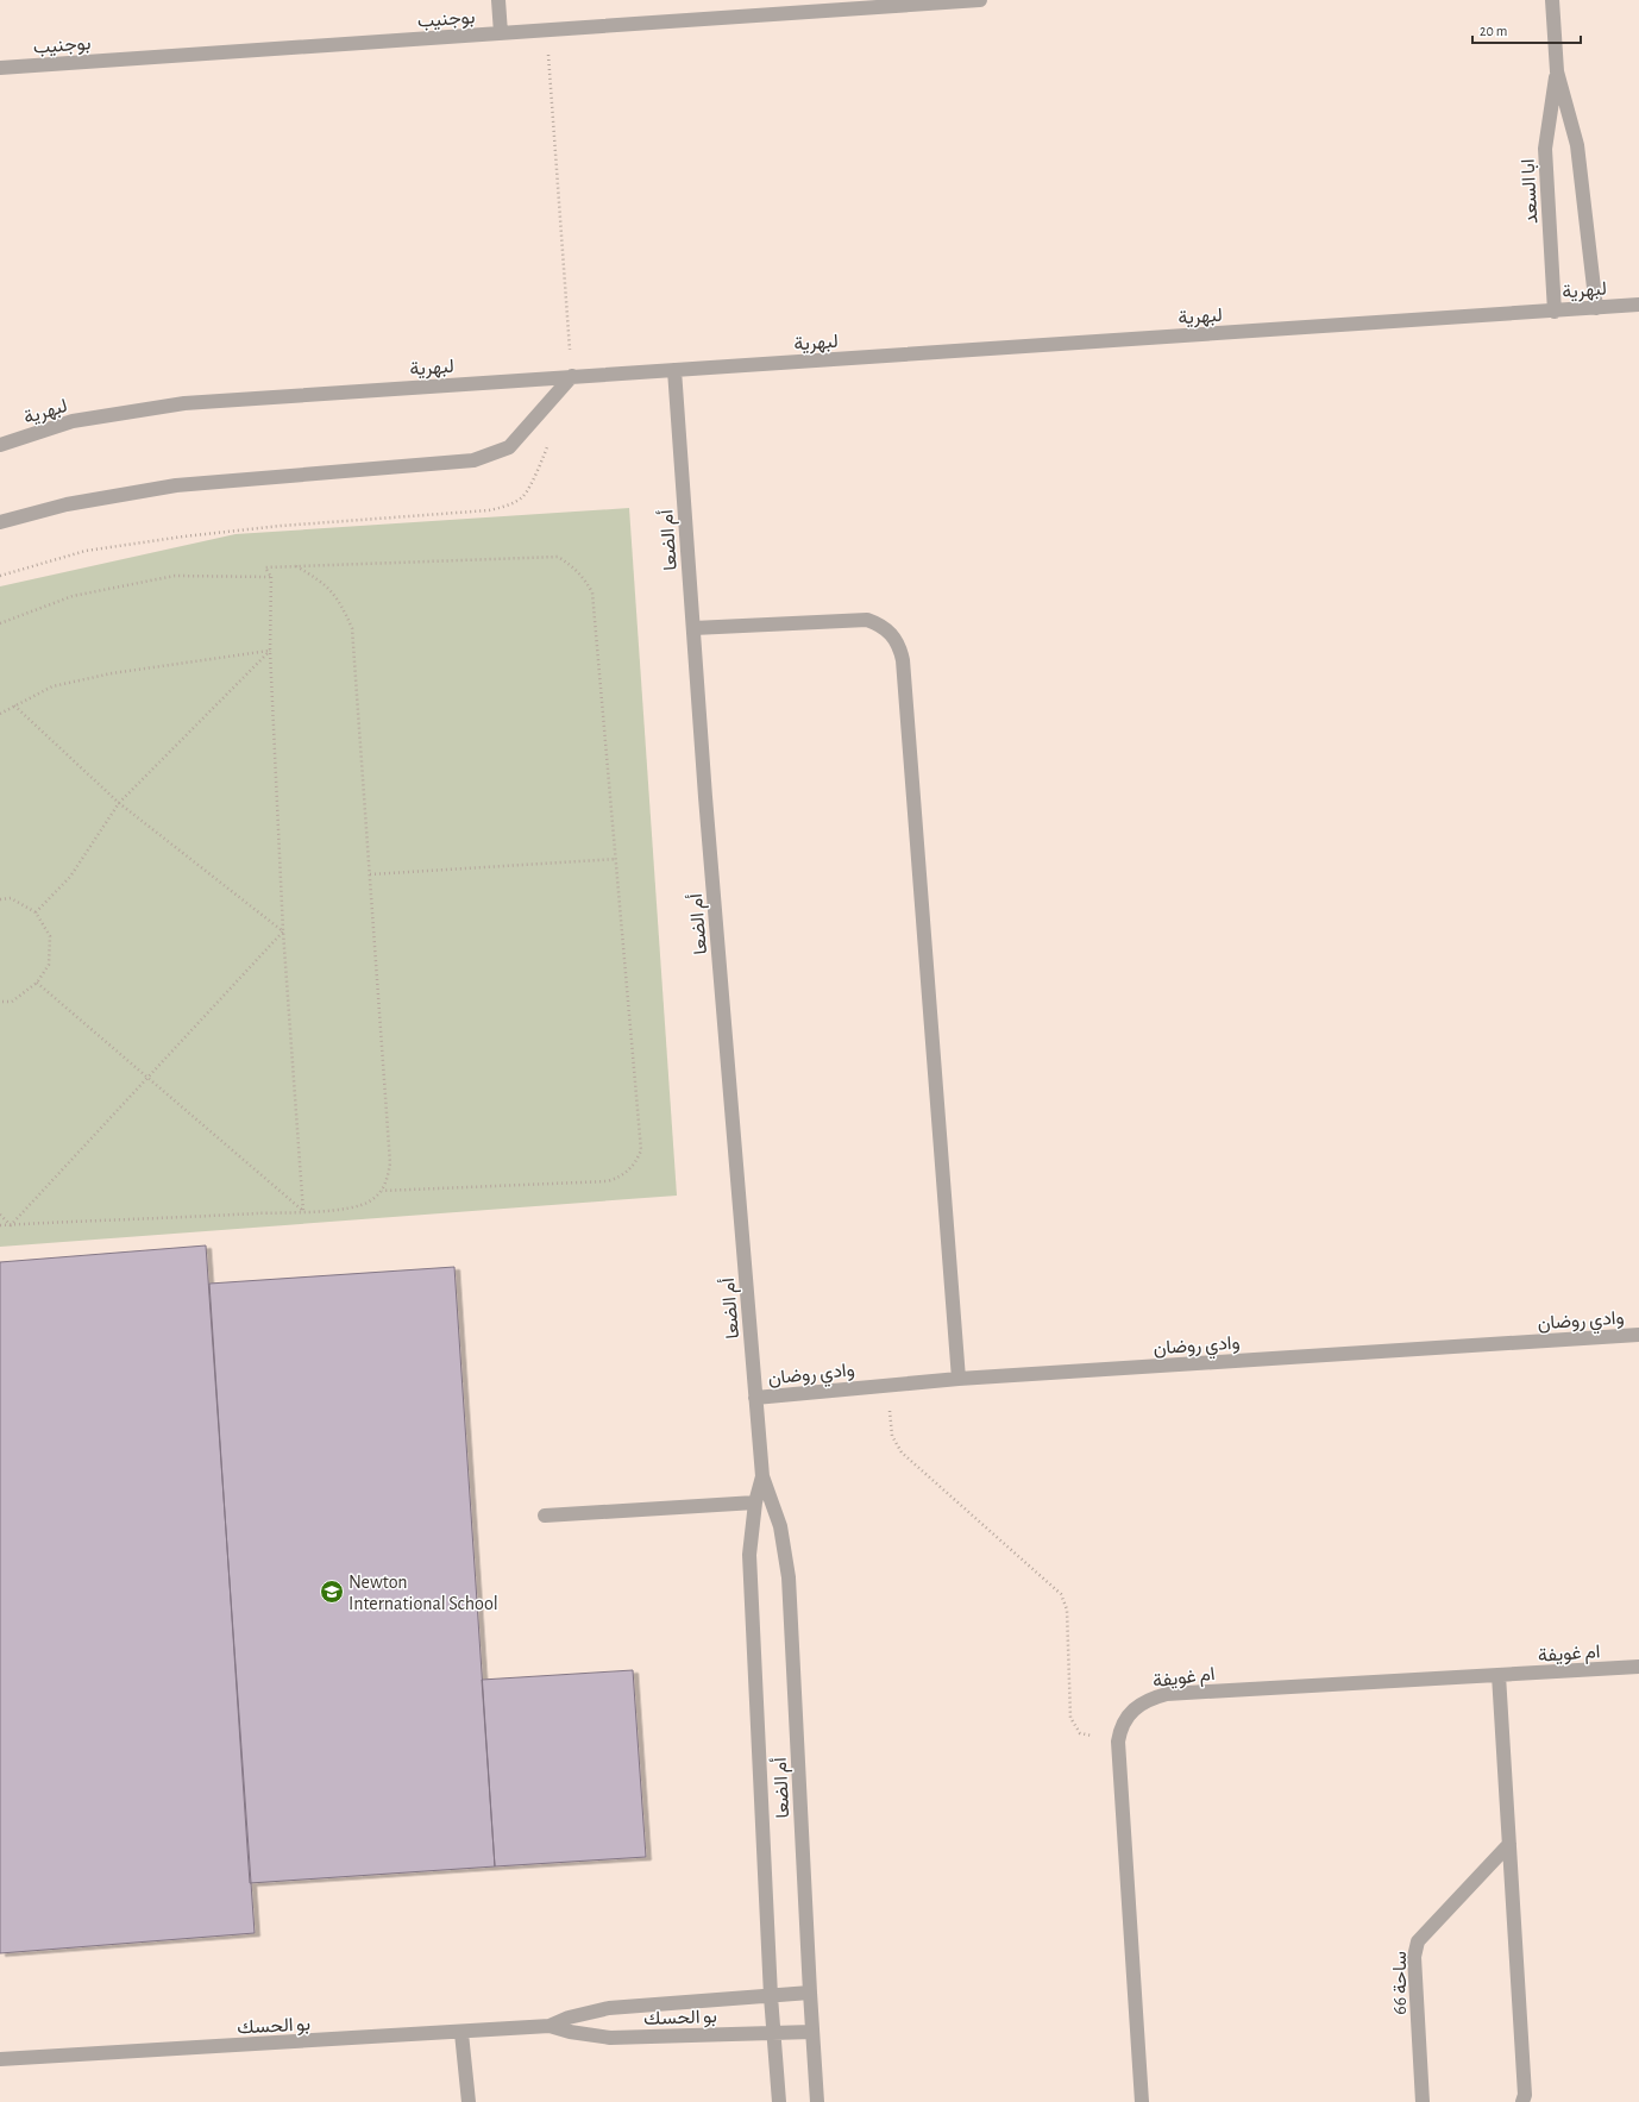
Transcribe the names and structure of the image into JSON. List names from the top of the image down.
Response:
{
  "streets": {
    "street": [
      "بوجنيب",
      "ابا السعد",
      "لبهرية",
      "أم الضعا",
      "وادي روضان",
      "ام غويفة",
      "ساحة 66",
      "بو الحسك"
    ]
  },
  "crossings": [
    ["ابا السعد", "لبهرية"],
    ["لبهرية", "أم الضعا"],
    ["أم الضعا", "وادي روضان"],
    ["أم الضعا", "بو الحسك"]
  ],
  "places": {
    "school or university": ["Newton International School"]
  },
  "scale_bar": "20 m"
}
